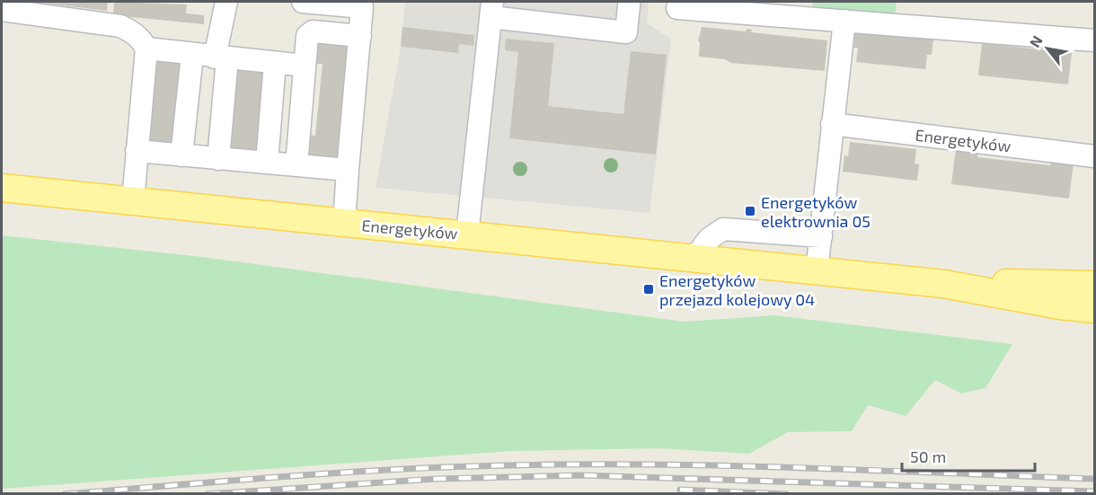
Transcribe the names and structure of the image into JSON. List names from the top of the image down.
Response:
{
  "streets": {
    "main road": ["Energetyków"]
  },
  "places": {
    "transit": ["Energetyków elektrownia 05", "Energetyków przejazd kolejowy 04"]
  },
  "scale_bar": "50 m",
  "north": "top left"
}
